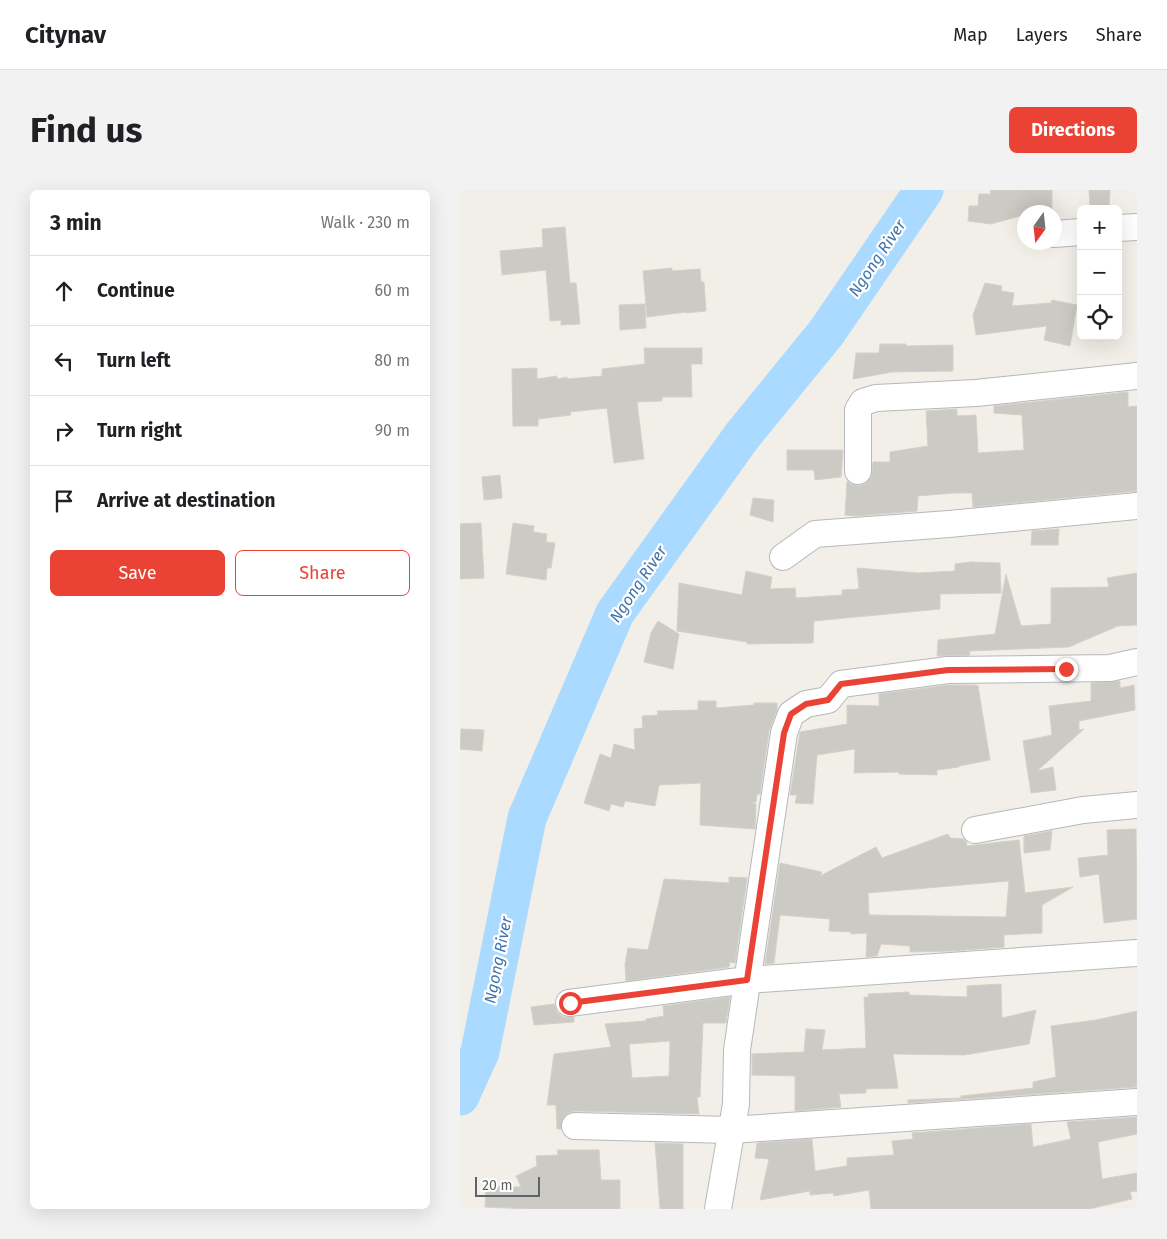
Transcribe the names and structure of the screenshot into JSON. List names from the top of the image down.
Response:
{
  "water": ["Ngong River"],
  "scale_bar": "20 m",
  "north": "bottom",
  "page": {
    "header": "Citynav",
    "nav": ["Map", "Layers", "Share"],
    "buttons": [
      "Directions",
      ["Save", "Share"]
    ],
    "title": "Find us",
    "heading": ["3 min", "Walk · 230 m"],
    "map_buttons": ["+", "−"],
    "list": [
      ["Continue", "60 m"],
      ["Turn left", "80 m"],
      ["Turn right", "90 m"],
      "Arrive at destination"
    ],
    "scale": "20 m"
  }
}
